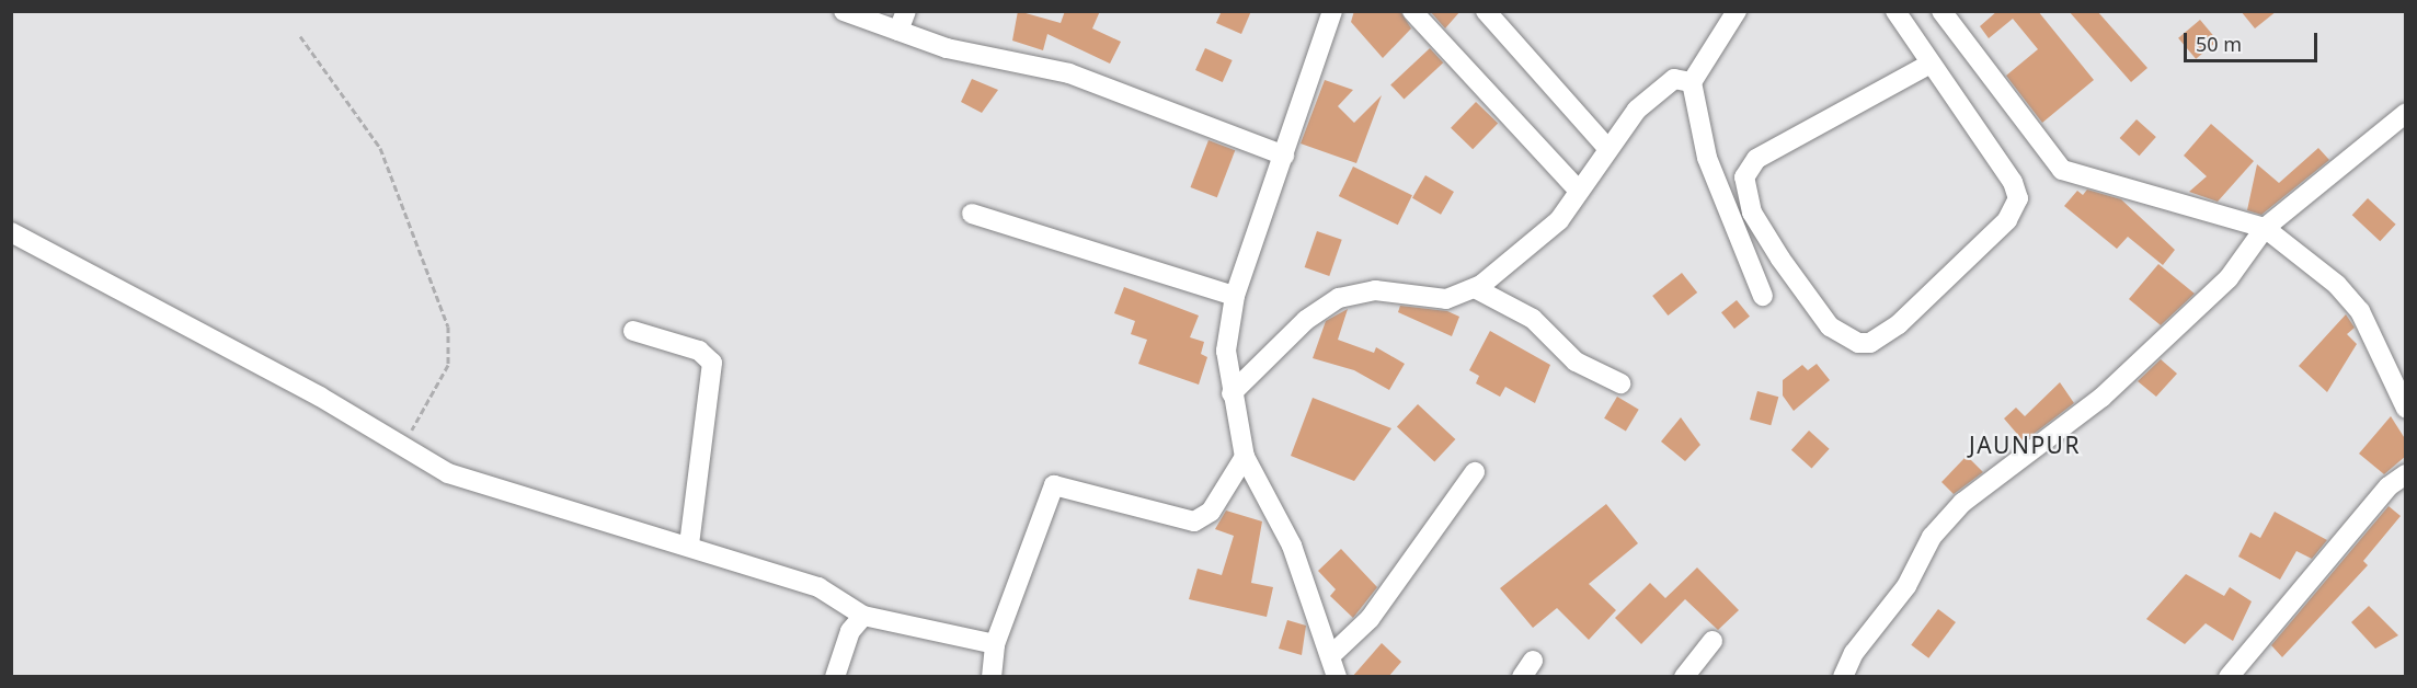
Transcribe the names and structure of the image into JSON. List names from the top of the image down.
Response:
{
  "districts": ["JAUNPUR"],
  "scale_bar": "50 m"
}
